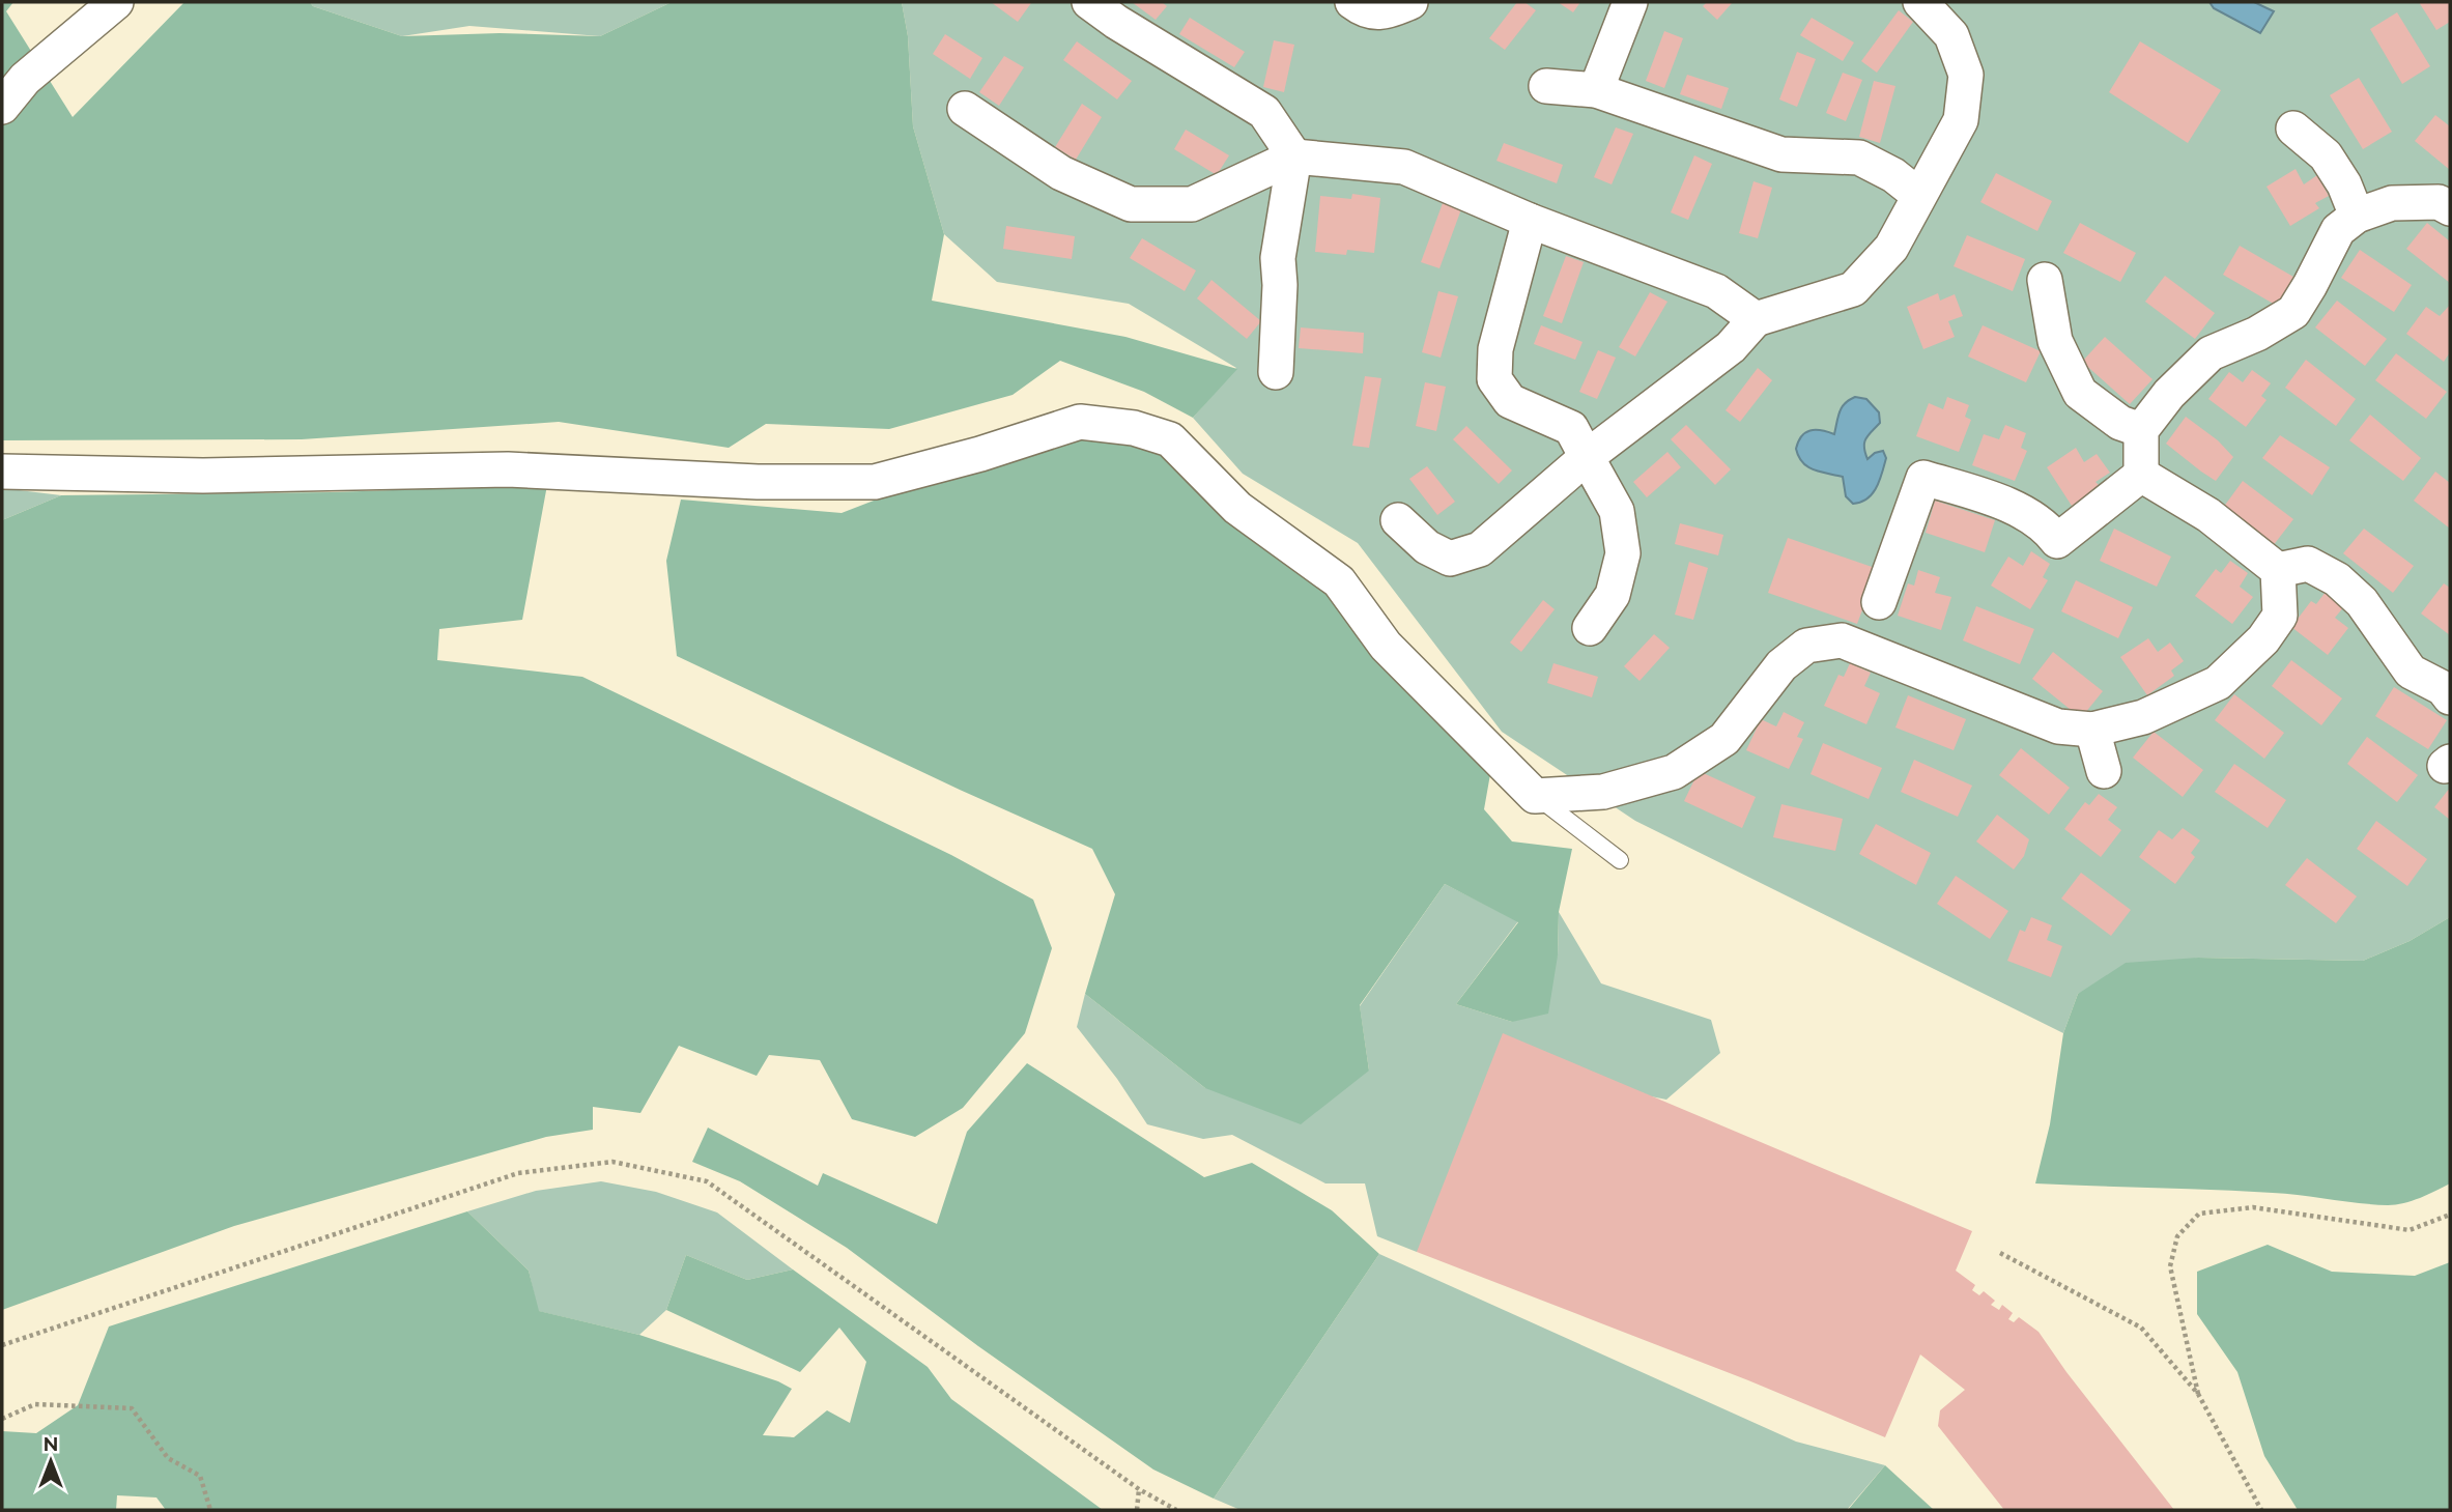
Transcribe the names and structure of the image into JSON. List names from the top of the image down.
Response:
{
  "north": "top"
}
